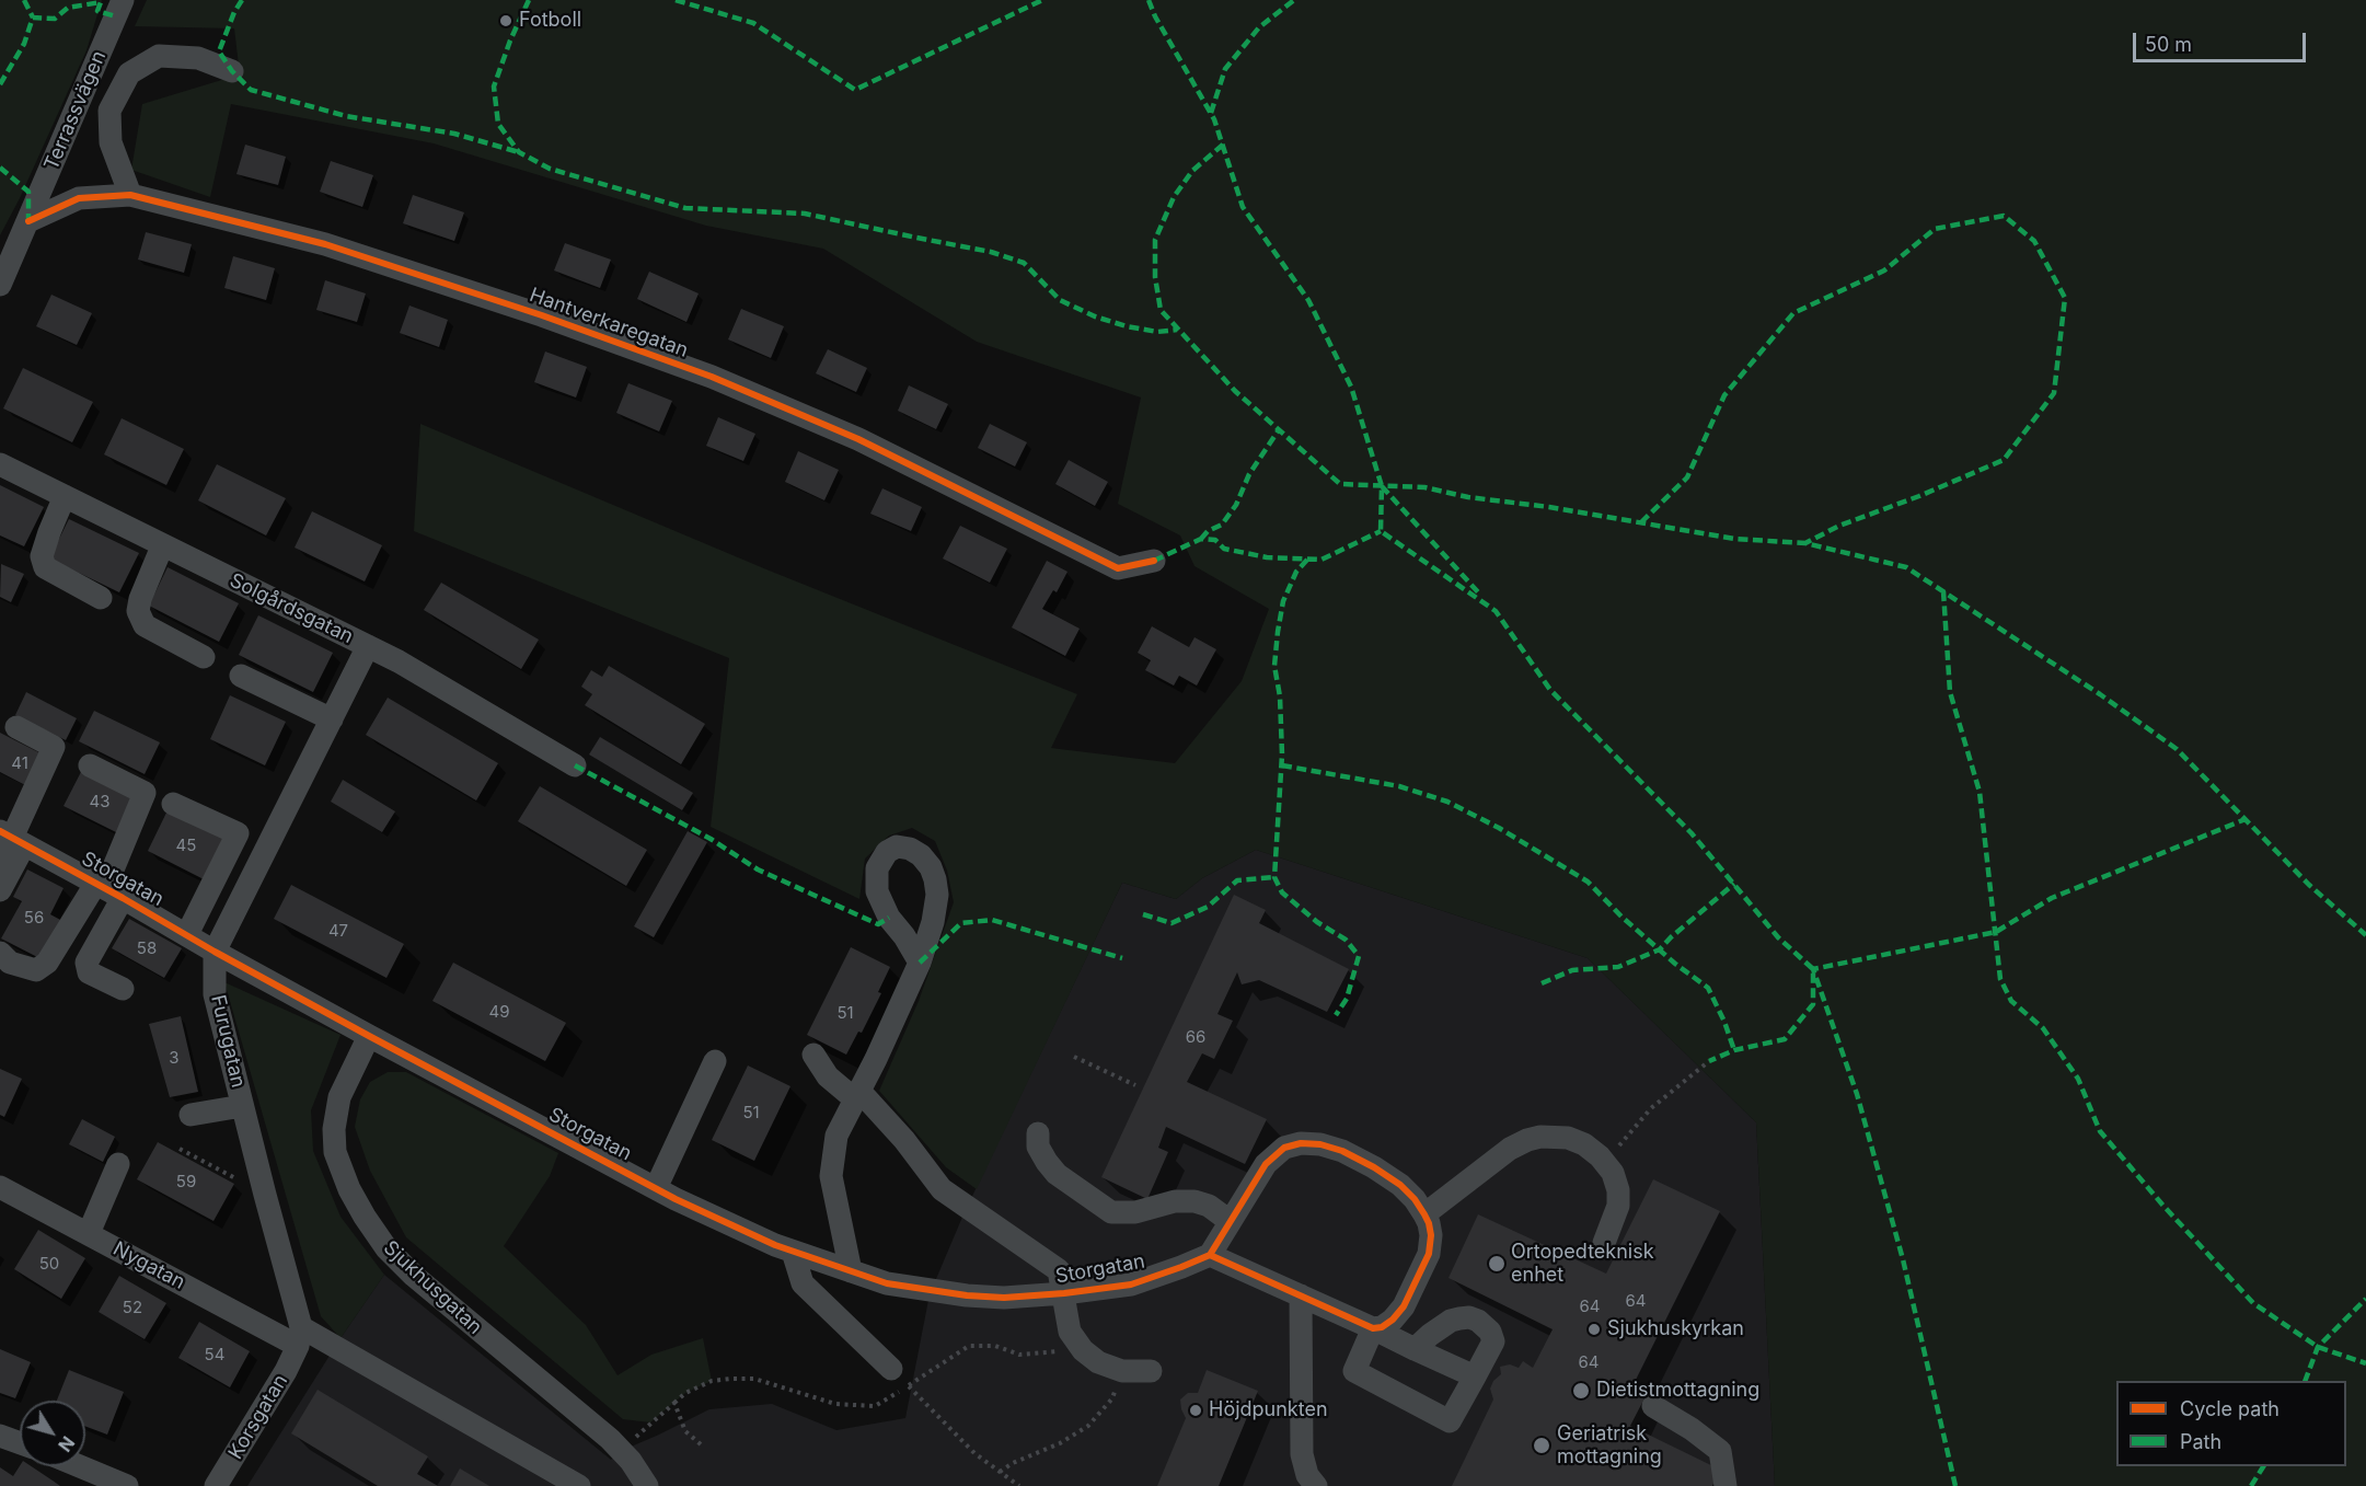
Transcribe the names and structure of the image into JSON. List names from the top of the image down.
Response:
{
  "streets": {
    "street": [
      "Terrassvägen",
      "Hantverkaregatan",
      "Solgårdsgatan",
      "Storgatan",
      "Furugatan",
      "Nygatan",
      "Sjukhusgatan",
      "Korsgatan"
    ]
  },
  "crossings": [
    ["Terrassvägen", "Hantverkaregatan"],
    ["Solgårdsgatan", "Furugatan"],
    ["Storgatan", "Furugatan"],
    ["Storgatan", "Sjukhusgatan"],
    ["Furugatan", "Nygatan"],
    ["Furugatan", "Korsgatan"],
    ["Nygatan", "Korsgatan"]
  ],
  "places": [
    "Fotboll",
    "Ortopedteknisk enhet",
    "Sjukhuskyrkan",
    "Dietistmottagning",
    "Höjdpunkten",
    "Geriatrisk mottagning"
  ],
  "house_numbers": [
    "41",
    "43",
    "45",
    "56",
    "47",
    "58",
    "49",
    "51",
    "66",
    "3",
    "51",
    "59",
    "50",
    "64",
    "64",
    "52",
    "54",
    "64"
  ],
  "legend": ["Cycle path", "Path"],
  "scale_bar": "50 m",
  "north": "bottom right"
}
